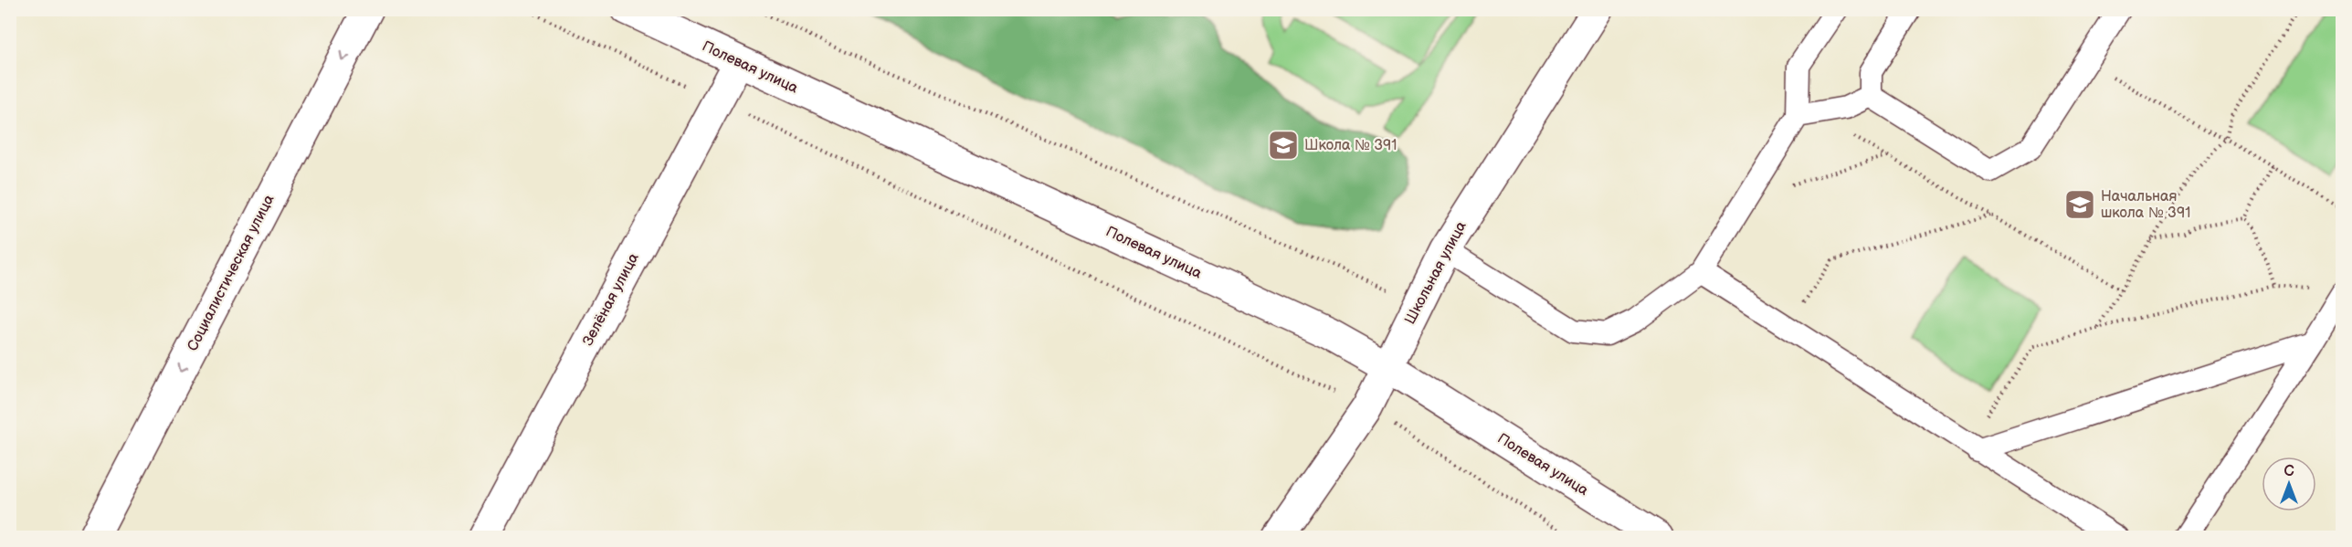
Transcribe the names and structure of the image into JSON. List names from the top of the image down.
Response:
{
  "streets": {
    "street": [
      "Полевая улица",
      "Социалистическая улица",
      "Школьная улица",
      "Зелёная улица"
    ]
  },
  "crossings": [
    ["Полевая улица", "Школьная улица"],
    ["Полевая улица", "Зелёная улица"]
  ],
  "one_way": ["Социалистическая улица"],
  "places": {
    "school or university": ["Школа № 391", "Начальная школа № 391"]
  },
  "north": "top"
}
